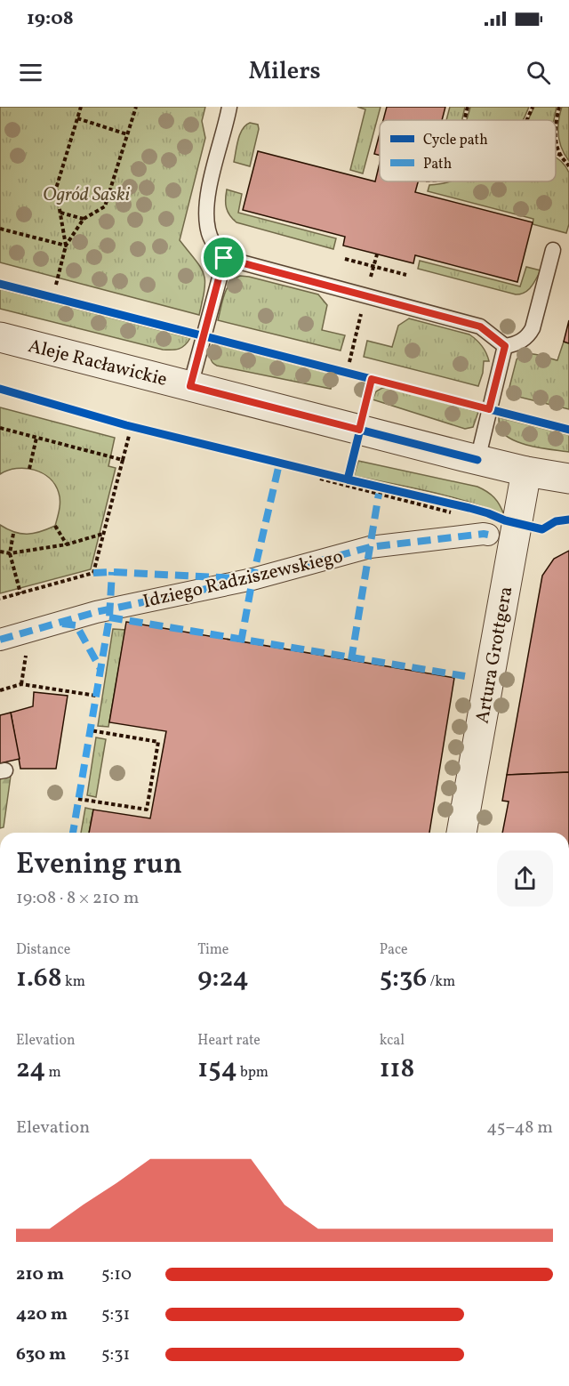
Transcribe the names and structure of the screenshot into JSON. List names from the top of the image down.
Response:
{
  "streets": {
    "street": ["Aleje Racławickie", "Idziego Radziszewskiego", "Artura Grottgera"]
  },
  "crossings": [
    ["Aleje Racławickie", "Artura Grottgera"]
  ],
  "parks": ["Ogród Saski"],
  "legend": ["Cycle path", "Path"],
  "page": {
    "status": "19:08",
    "header": "Milers",
    "heading": ["Evening run", "19:08 · 8 × 210 m"],
    "stats": [
      ["Distance", "1.68 km"],
      ["Time", "9:24"],
      ["Pace", "5:36 /km"],
      ["Elevation", "24 m"],
      ["Heart rate", "154 bpm"],
      ["kcal", "118"]
    ],
    "chart": ["Elevation", "45–48 m"],
    "list": [
      {
        "name": "210 m",
        "note": "5:10"
      },
      {
        "name": "420 m",
        "note": "5:31"
      },
      {
        "name": "630 m",
        "note": "5:31"
      }
    ]
  }
}
